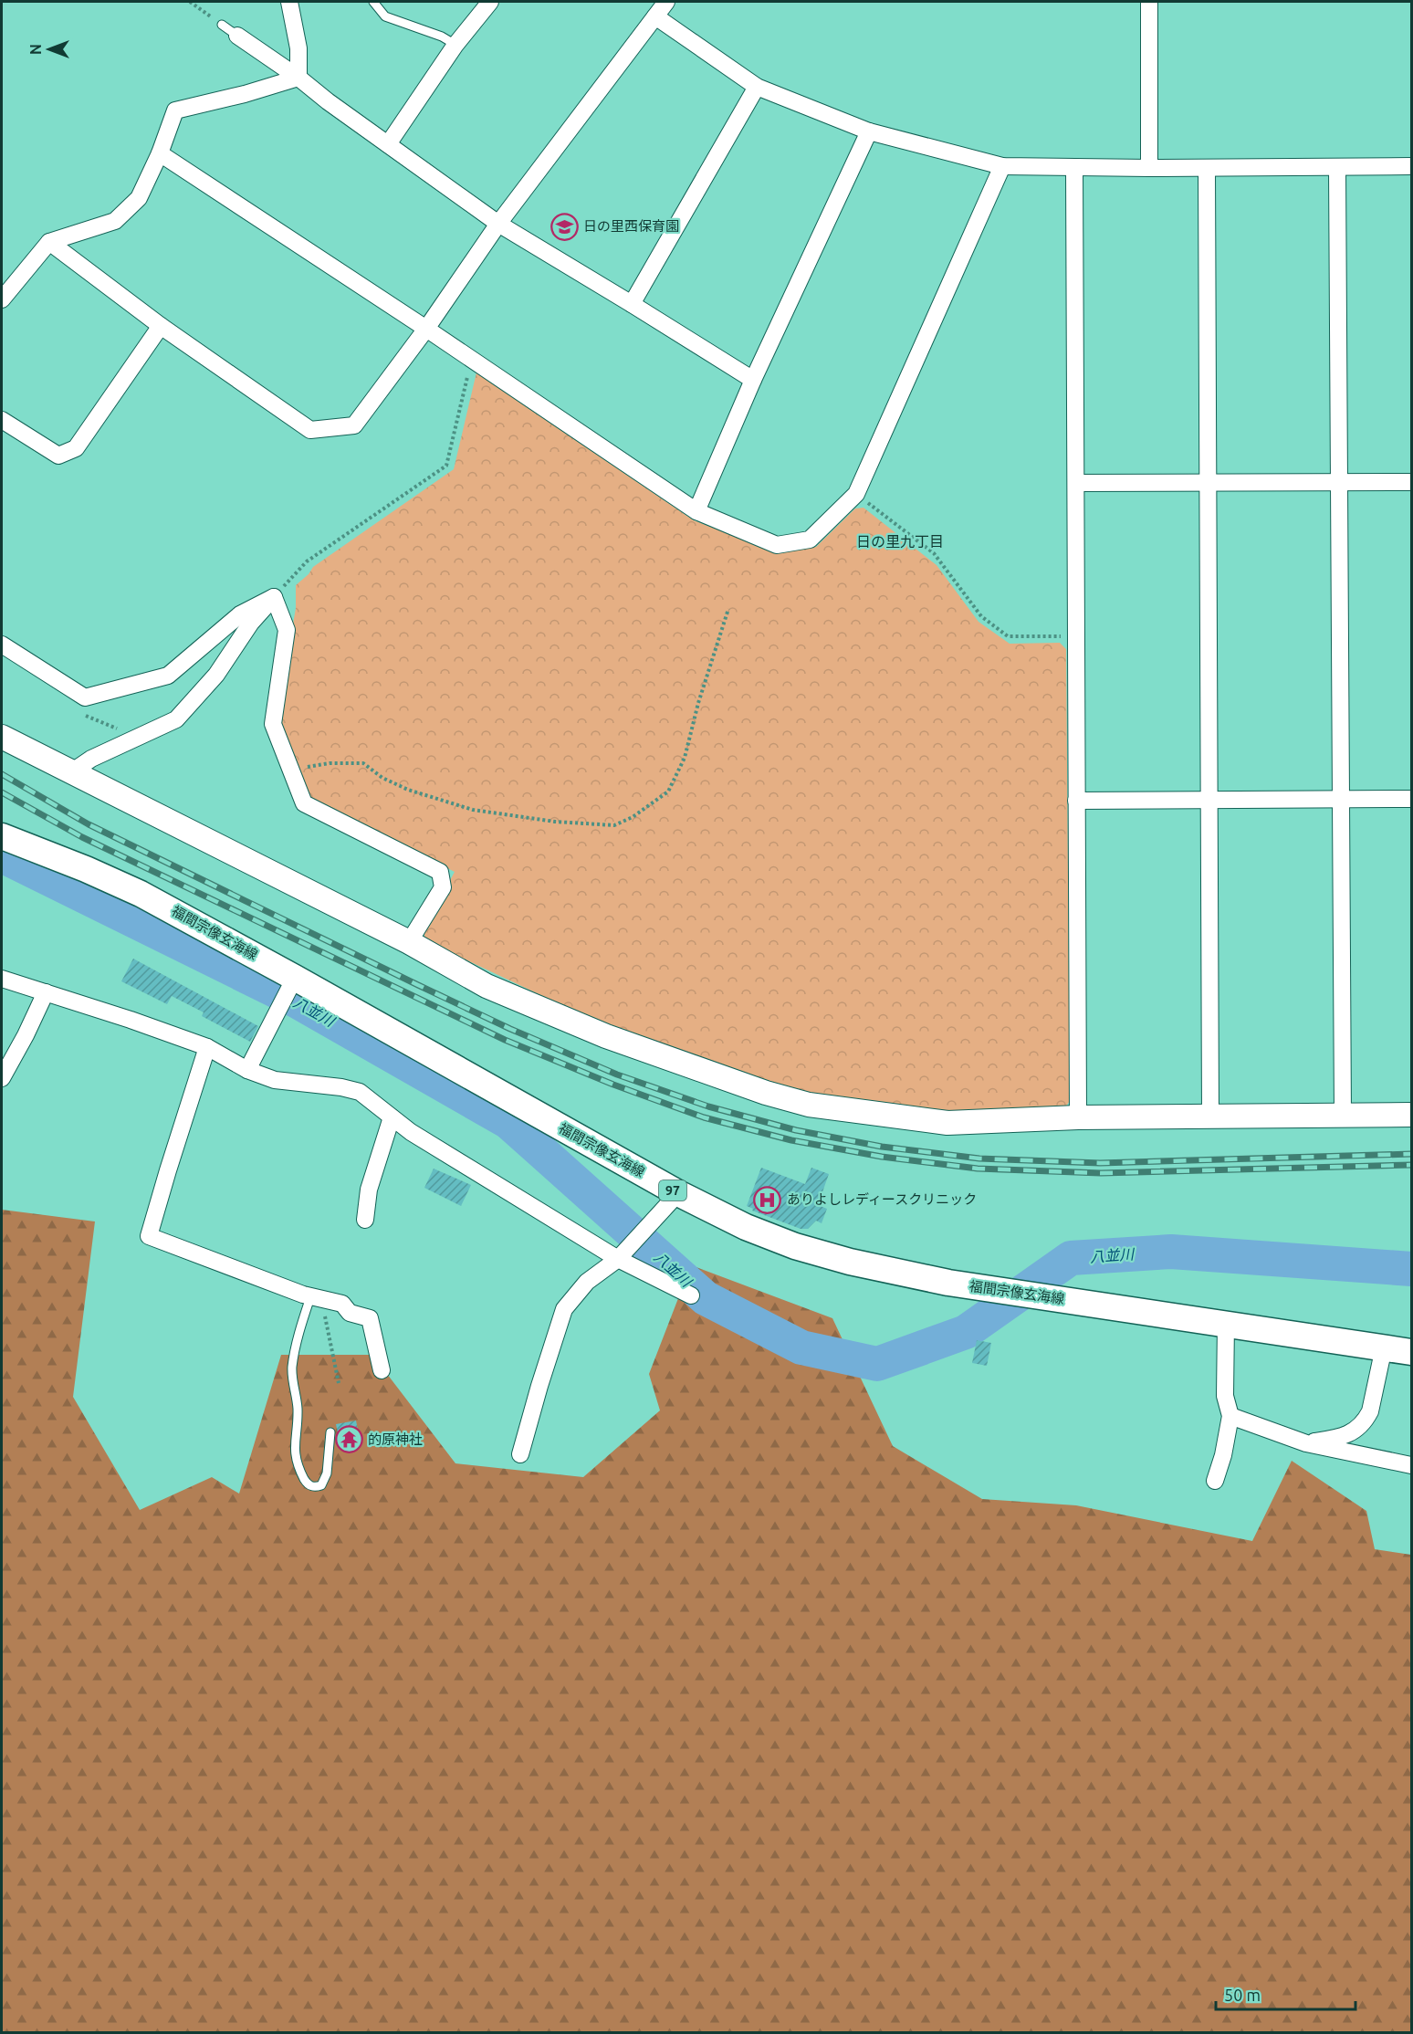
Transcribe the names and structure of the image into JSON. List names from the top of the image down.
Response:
{
  "streets": {
    "main road": ["福間宗像玄海線", "97"]
  },
  "districts": ["日の里九丁目"],
  "water": ["八並川"],
  "places": {
    "school or university": ["日の里西保育園"],
    "hospital": ["ありよしレディースクリニック"],
    "temple": ["的原神社"]
  },
  "scale_bar": "50 m",
  "north": "left"
}
